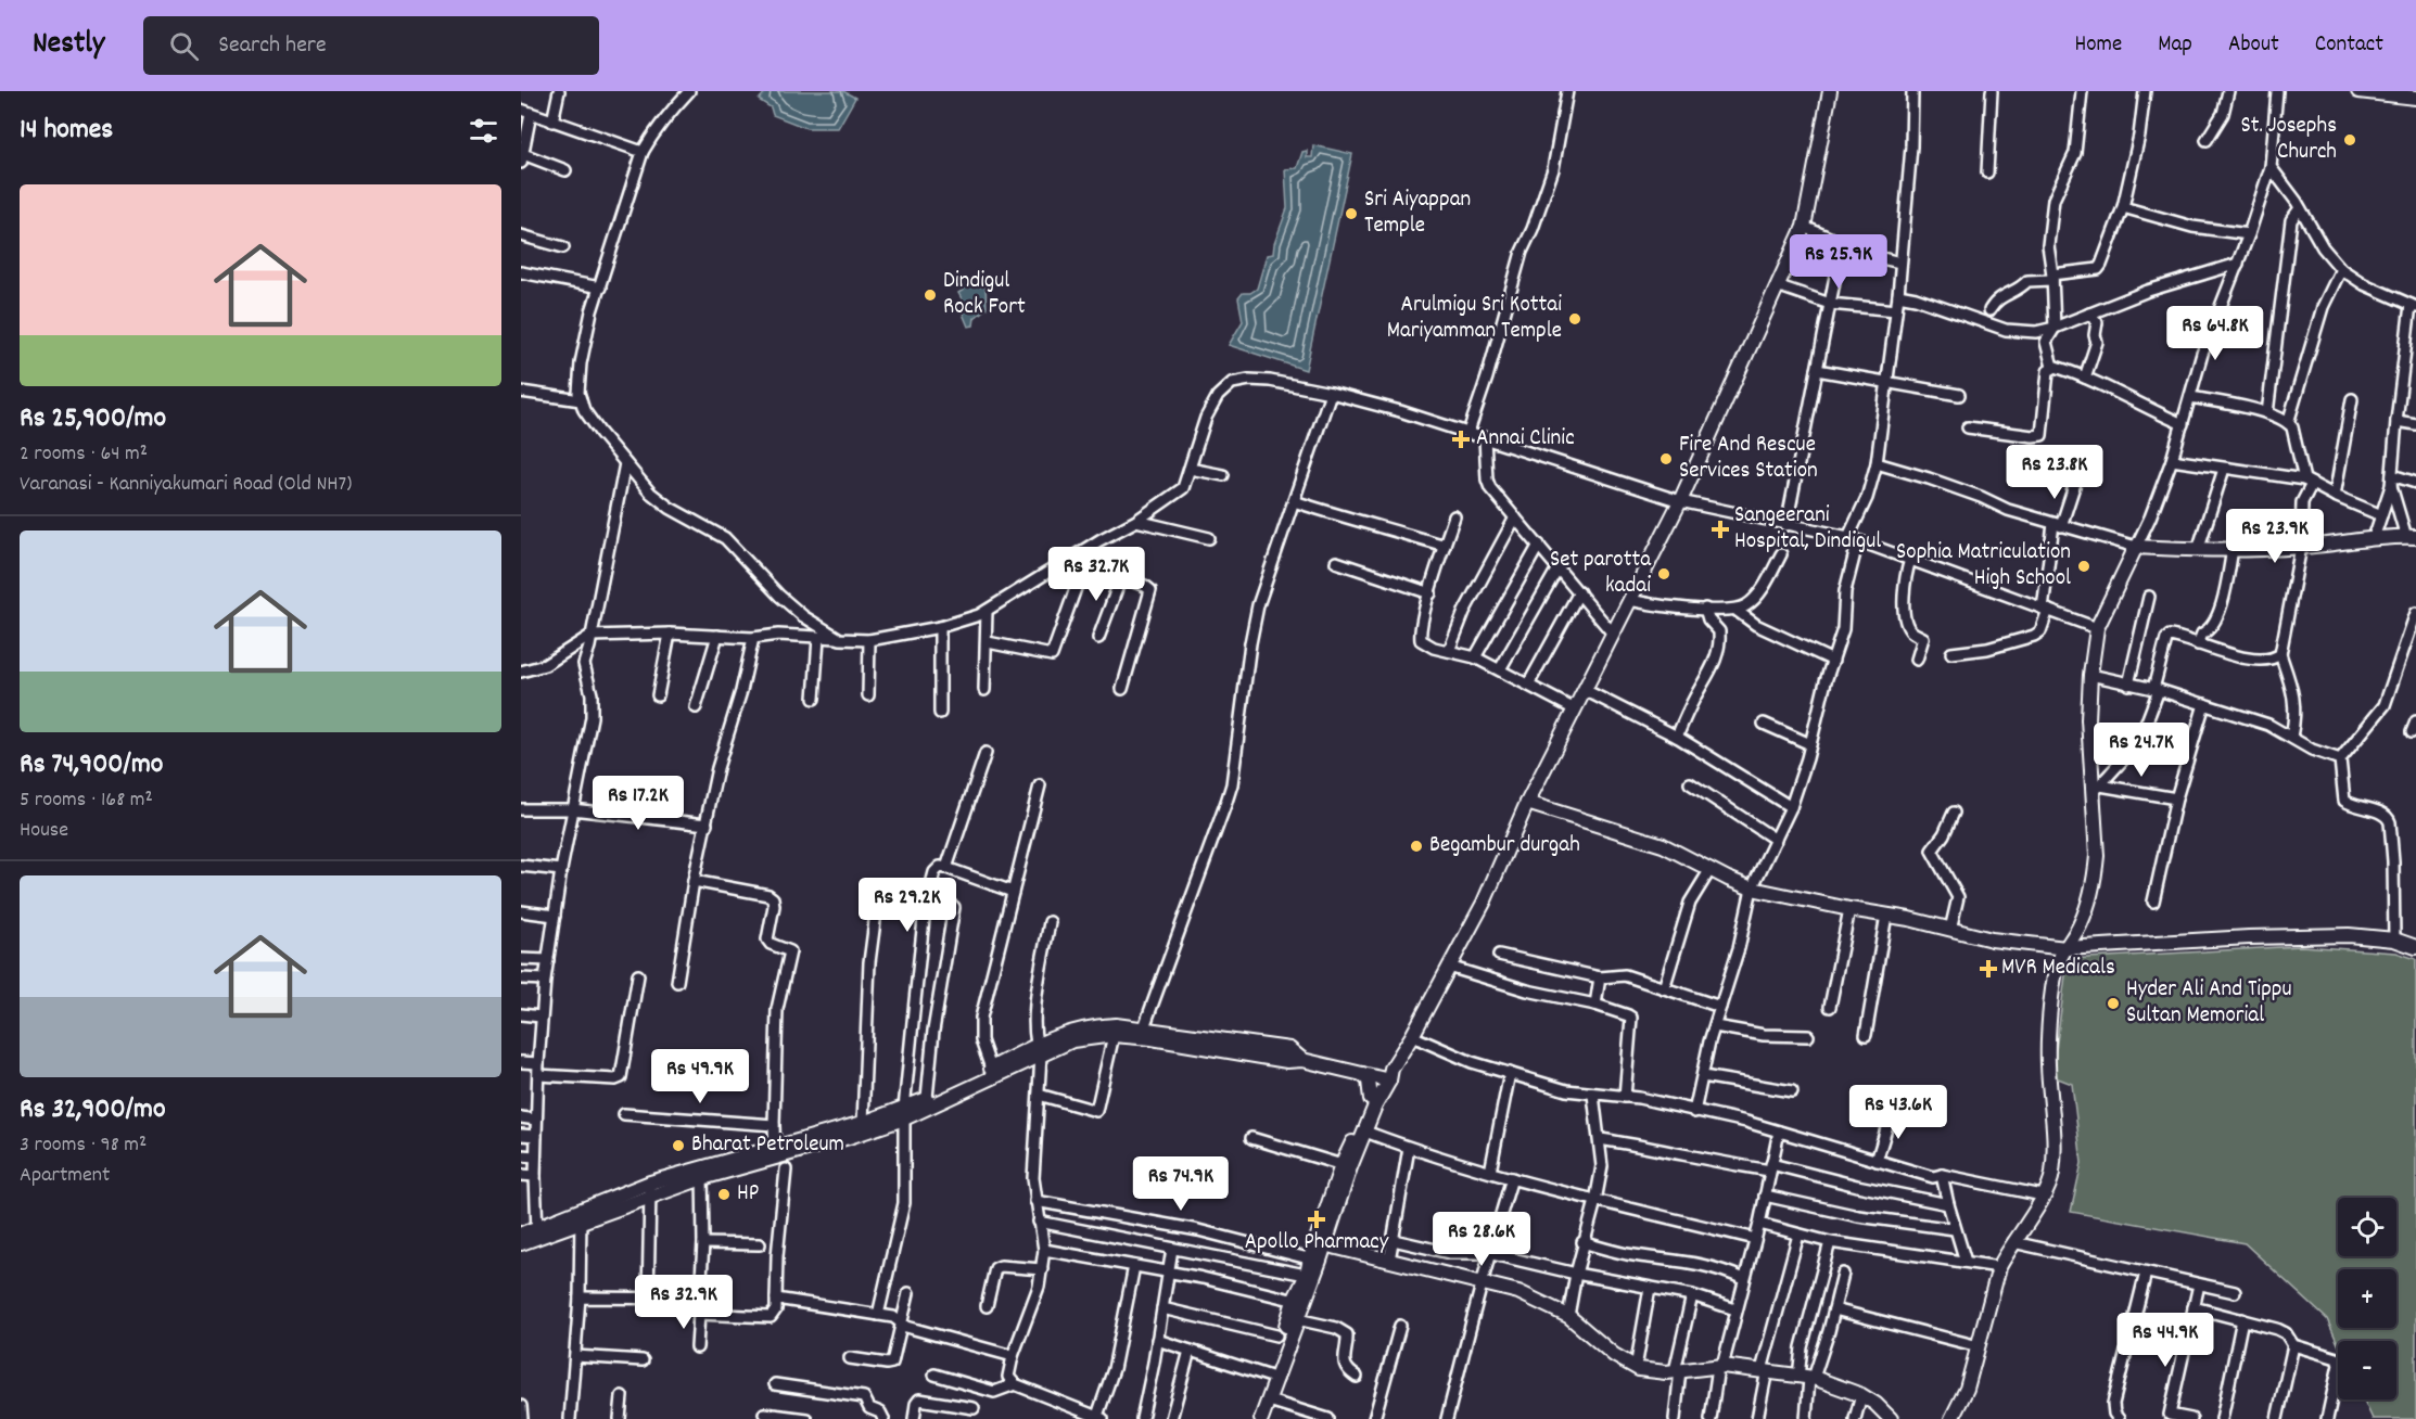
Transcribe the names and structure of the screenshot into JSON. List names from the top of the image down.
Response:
{
  "places": {
    "other": [
      "St. Josephs Church",
      "Sri Aiyappan Temple",
      "Dindigul Rock Fort",
      "Arulmigu Sri Kottai Mariyamman Temple",
      "Fire And Rescue Services Station",
      "Sophia Matriculation High School",
      "Set parotta kadai",
      "Begambur durgah",
      "Hyder Ali And Tippu Sultan Memorial",
      "Bharat Petroleum",
      "HP"
    ],
    "health": [
      "Annai Clinic",
      "Sangeerani Hospital, Dindigul",
      "MVR Medicals",
      "Apollo Pharmacy"
    ]
  },
  "page": {
    "header": "Nestly",
    "search": "Search here",
    "nav": [
      "Home",
      "Map",
      "About",
      "Contact"
    ],
    "heading": "14 homes",
    "list": [
      {
        "name": "Rs 25,900/mo",
        "note": "2 rooms · 64 m² · Varanasi - Kanniyakumari Road (Old NH7)"
      },
      {
        "name": "Rs 74,900/mo",
        "note": "5 rooms · 168 m² · House"
      },
      {
        "name": "Rs 32,900/mo",
        "note": "3 rooms · 98 m² · Apartment"
      }
    ],
    "price": [
      "Rs 25.9K",
      "Rs 64.8K",
      "Rs 23.8K",
      "Rs 23.9K",
      "Rs 32.7K",
      "Rs 24.7K",
      "Rs 17.2K",
      "Rs 29.2K",
      "Rs 49.9K",
      "Rs 43.6K",
      "Rs 74.9K",
      "Rs 28.6K",
      "Rs 32.9K",
      "Rs 44.9K"
    ],
    "map_buttons": ["+", "−"]
  }
}
